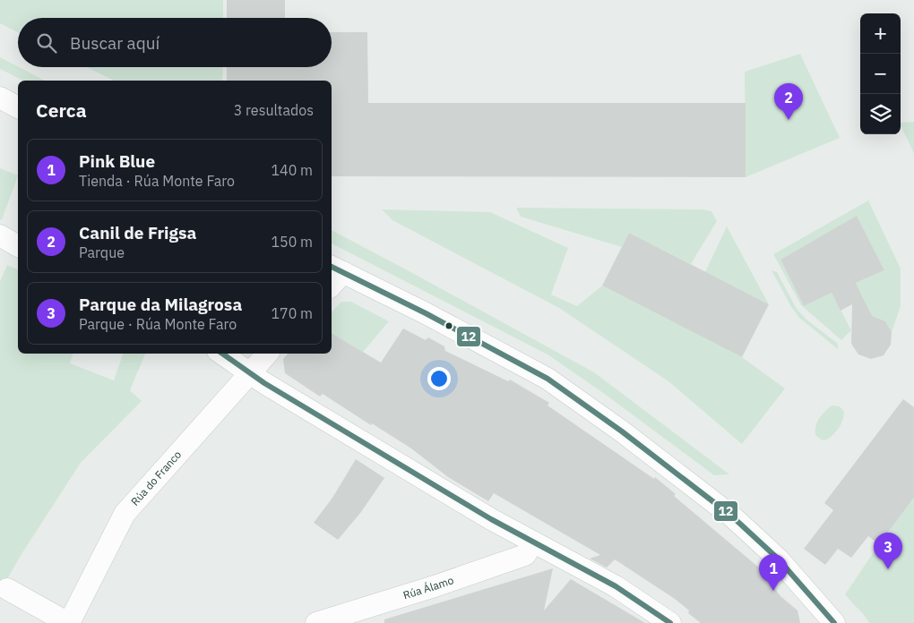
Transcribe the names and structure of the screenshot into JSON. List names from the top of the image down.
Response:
{
  "streets": {
    "street": ["Rúa do Franco", "Rúa Álamo"]
  },
  "lines": ["transit line 12"],
  "page": {
    "map_buttons": ["+", "−"],
    "search": "Buscar aquí",
    "heading": ["Cerca", "3 resultados"],
    "pins": ["2", "3", "1"],
    "list": [
      {
        "mark": "1",
        "name": "Pink Blue",
        "note": "Tienda · Rúa Monte Faro",
        "value": "140 m"
      },
      {
        "mark": "2",
        "name": "Canil de Frigsa",
        "note": "Parque",
        "value": "150 m"
      },
      {
        "mark": "3",
        "name": "Parque da Milagrosa",
        "note": "Parque · Rúa Monte Faro",
        "value": "170 m"
      }
    ]
  }
}
